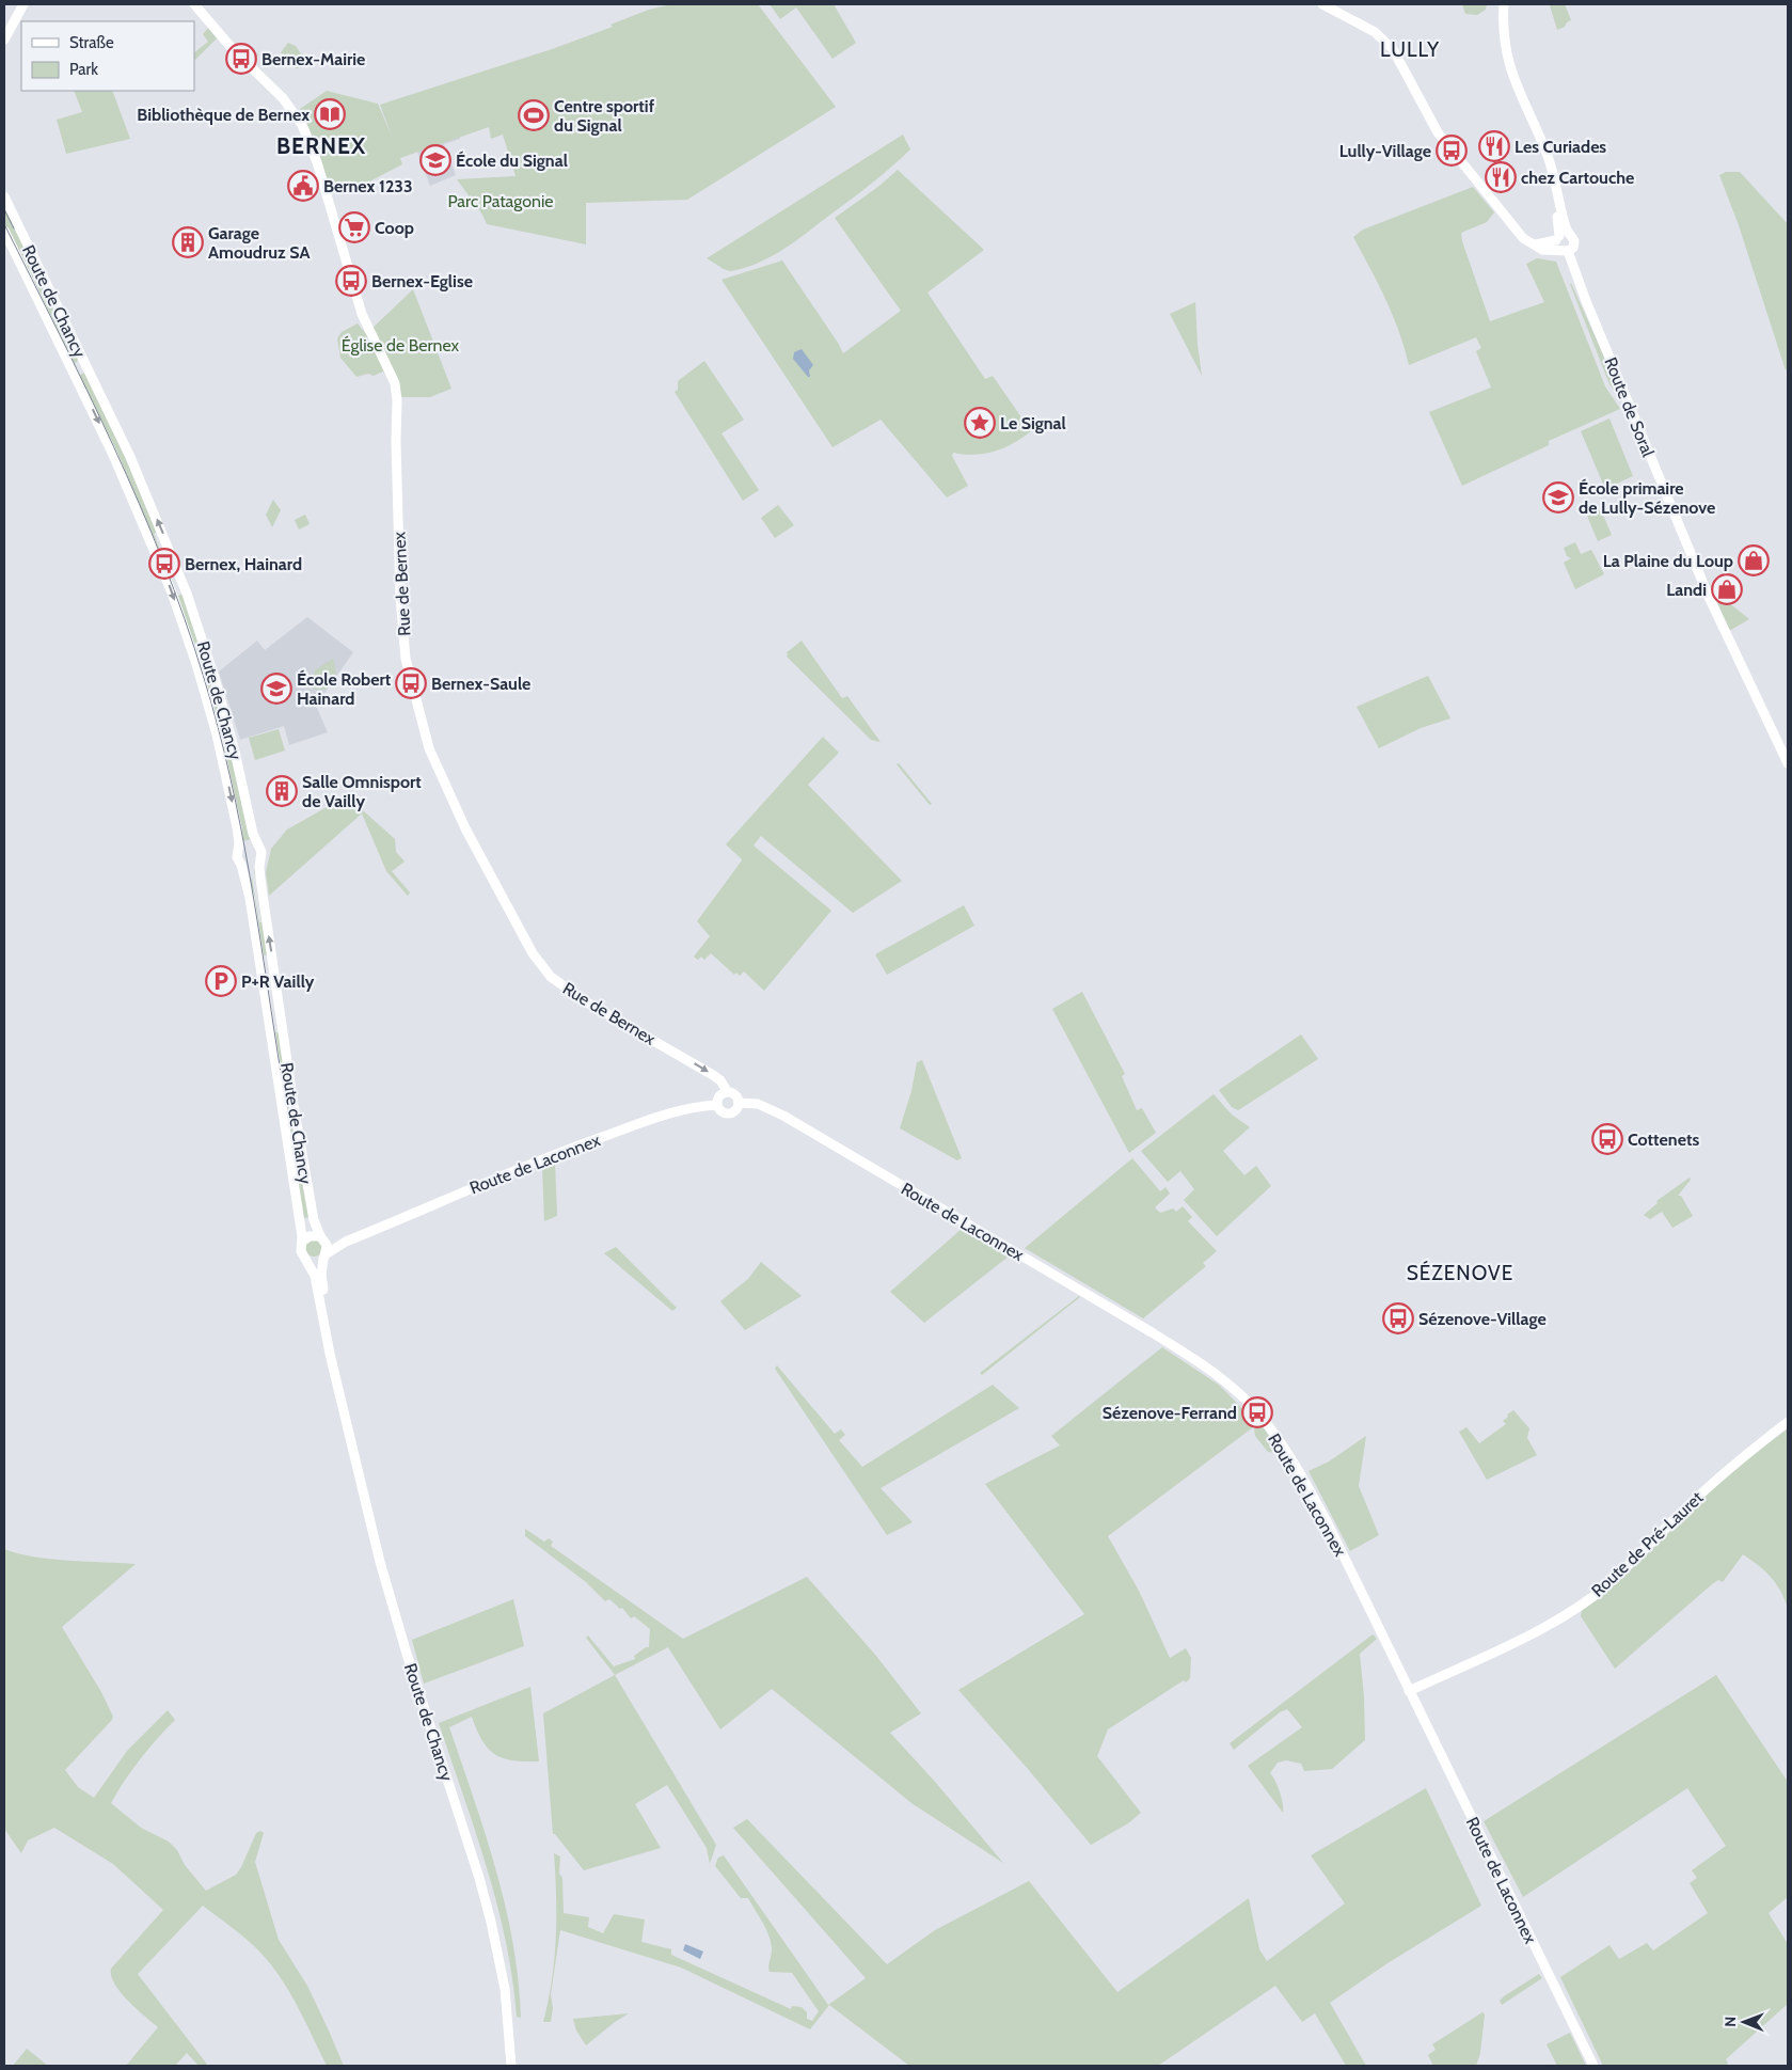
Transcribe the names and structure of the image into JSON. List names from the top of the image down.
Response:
{
  "streets": {
    "main road": [
      "Route de Chancy",
      "Route de Soral",
      "Rue de Bernex",
      "Route de Laconnex",
      "Route de Pré-Lauret"
    ]
  },
  "crossings": [
    ["Route de Chancy", "Route de Laconnex"],
    ["Rue de Bernex", "Route de Laconnex"],
    ["Route de Laconnex", "Route de Pré-Lauret"]
  ],
  "one_way": ["Rue de Bernex"],
  "districts": ["LULLY", "BERNEX", "SÉZENOVE"],
  "parks": ["Parc Patagonie", "Église de Bernex"],
  "places": {
    "bus stop": [
      "Bernex-Mairie",
      "Lully-Village",
      "Bernex-Eglise",
      "Bernex, Hainard",
      "Bernex-Saule",
      "Cottenets",
      "Sézenove-Village",
      "Sézenove-Ferrand"
    ],
    "library": ["Bibliothèque de Bernex"],
    "sports": ["Centre sportif du Signal"],
    "restaurant": ["Les Curiades", "chez Cartouche"],
    "school or university": ["École du Signal", "École primaire de Lully-Sézenove", "École Robert Hainard"],
    "public building": ["Bernex 1233"],
    "supermarket": ["Coop"],
    "building": ["Garage Amoudruz SA", "Salle Omnisport de Vailly"],
    "place": ["Le Signal"],
    "shop": ["La Plaine du Loup", "Landi"],
    "parking": ["P+R Vailly"]
  },
  "legend": ["Straße", "Park"],
  "north": "left"
}
